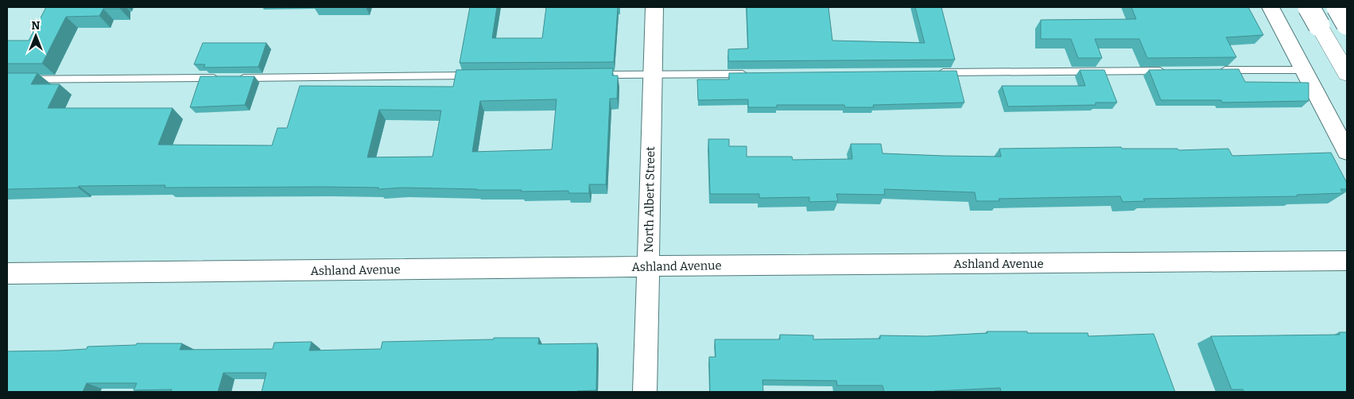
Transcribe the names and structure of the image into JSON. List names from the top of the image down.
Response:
{
  "streets": {
    "street": ["North Albert Street", "Ashland Avenue"]
  },
  "crossings": [
    ["North Albert Street", "Ashland Avenue"]
  ],
  "north": "top"
}
